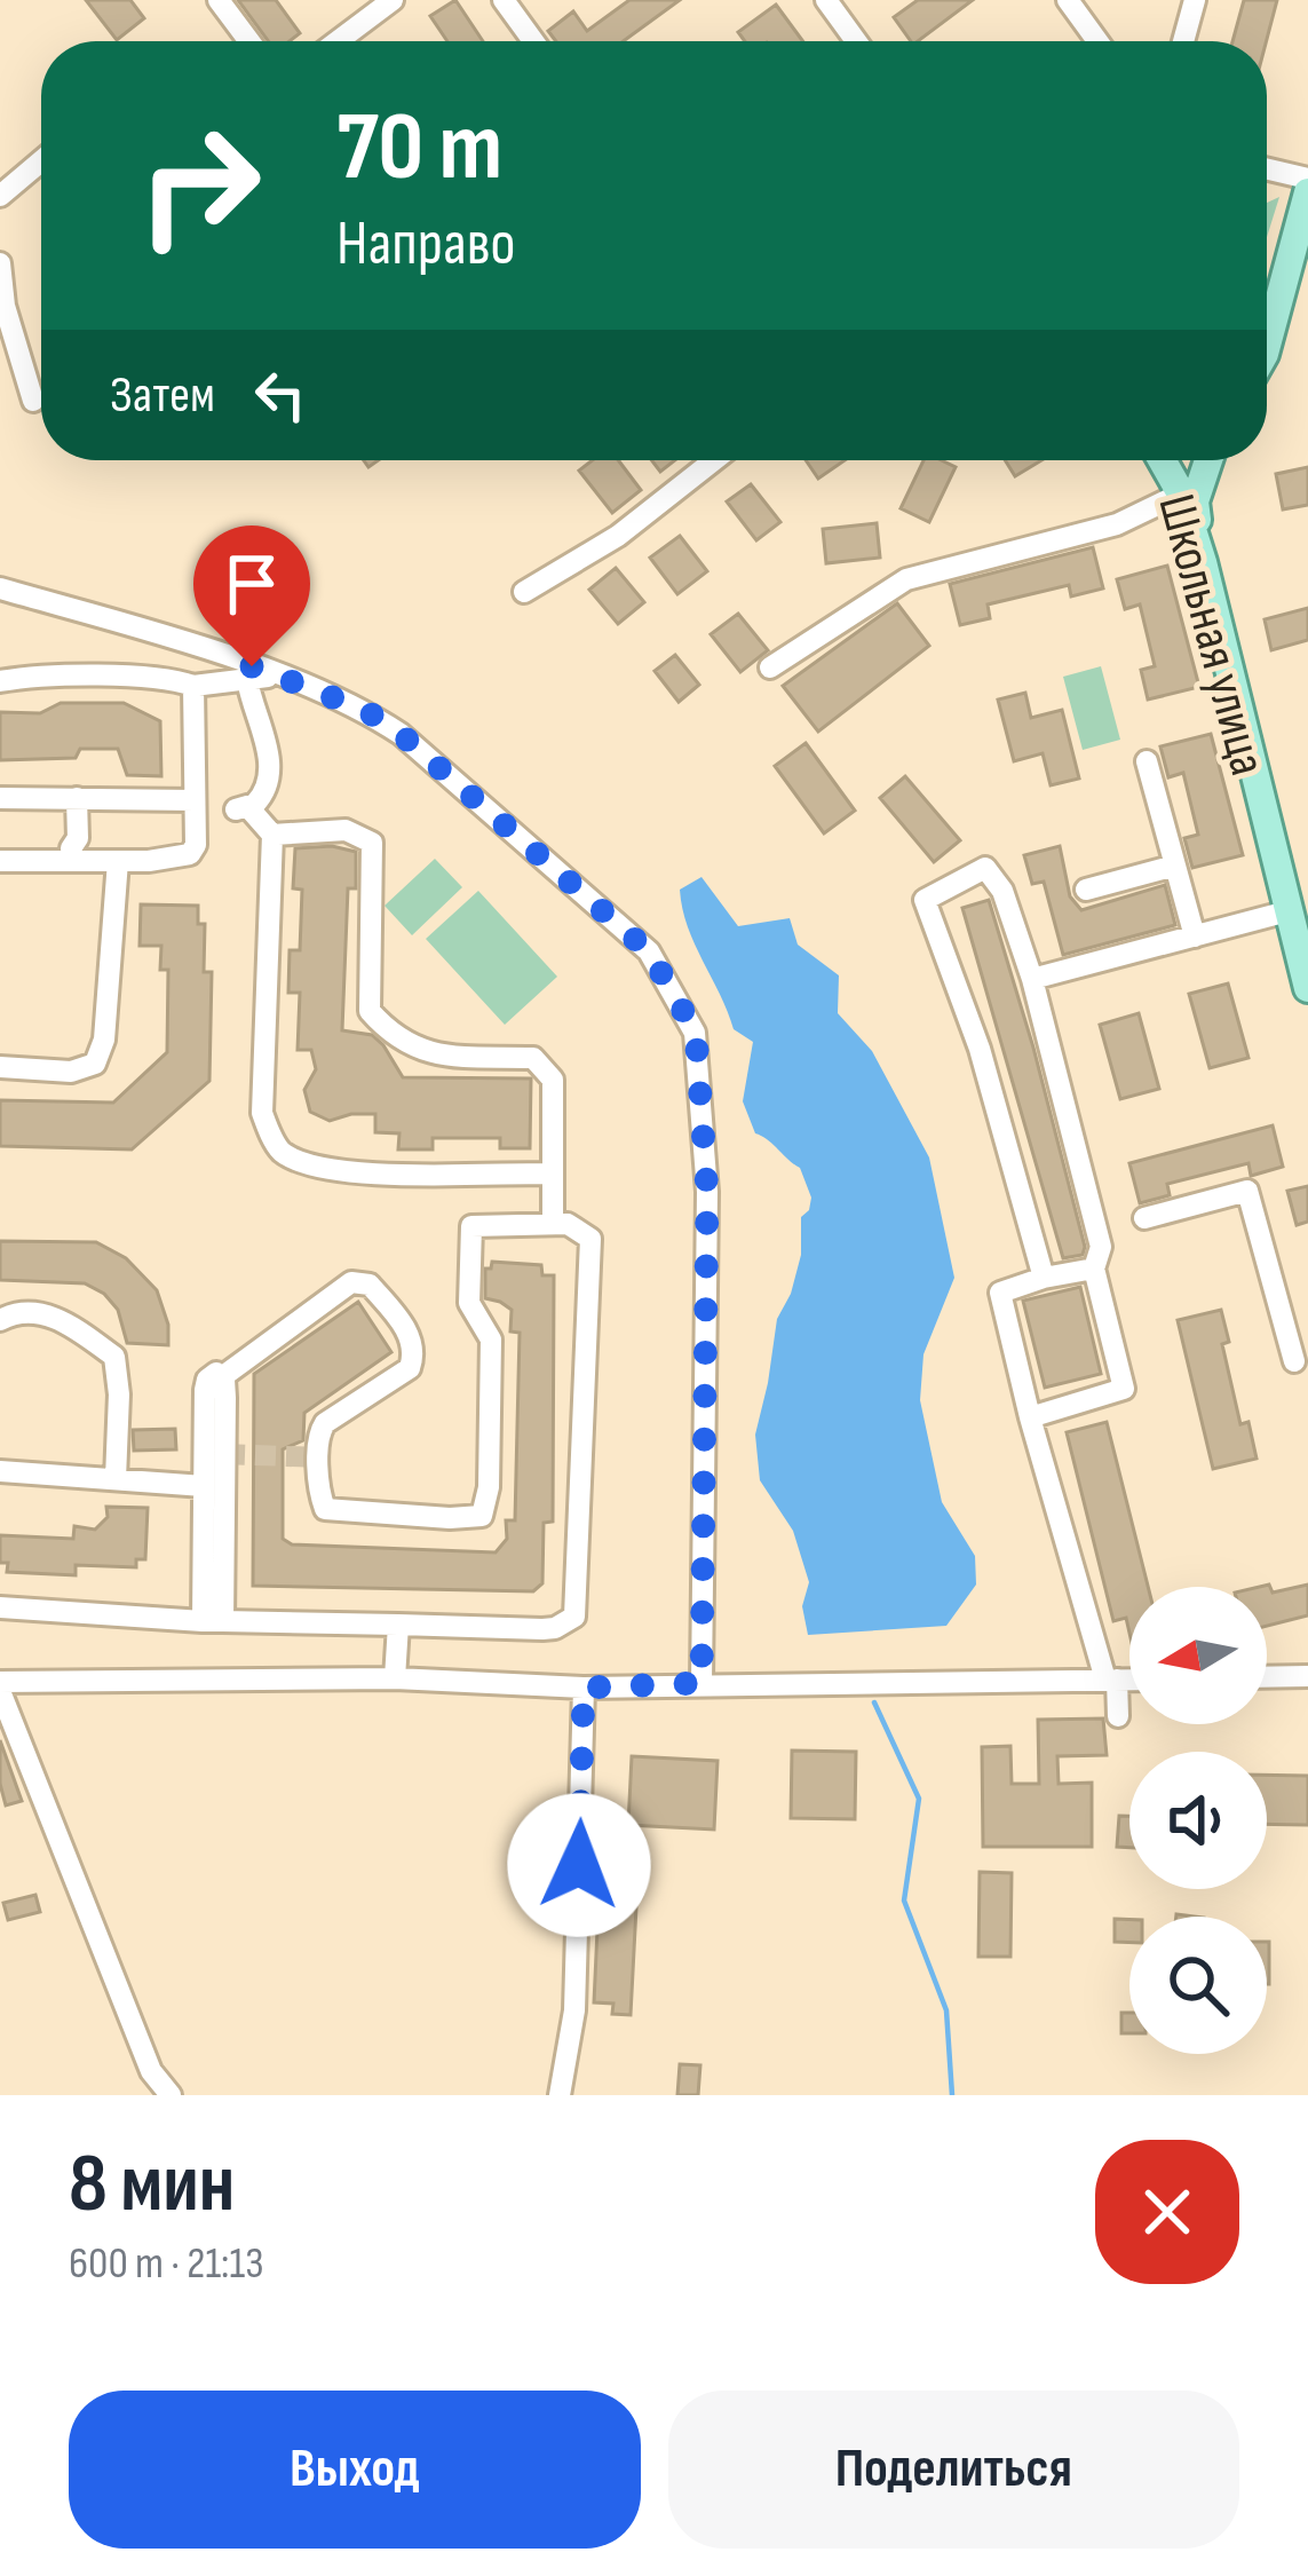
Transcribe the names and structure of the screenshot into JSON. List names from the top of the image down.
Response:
{
  "streets": {
    "main road": ["Школьная улица"]
  },
  "north": "left",
  "page": {
    "turn": ["70 m", "Направо"],
    "then": "Затем",
    "heading": ["8 мин", "600 m · 21:13"],
    "buttons": ["Выход", "Поделиться"]
  }
}
